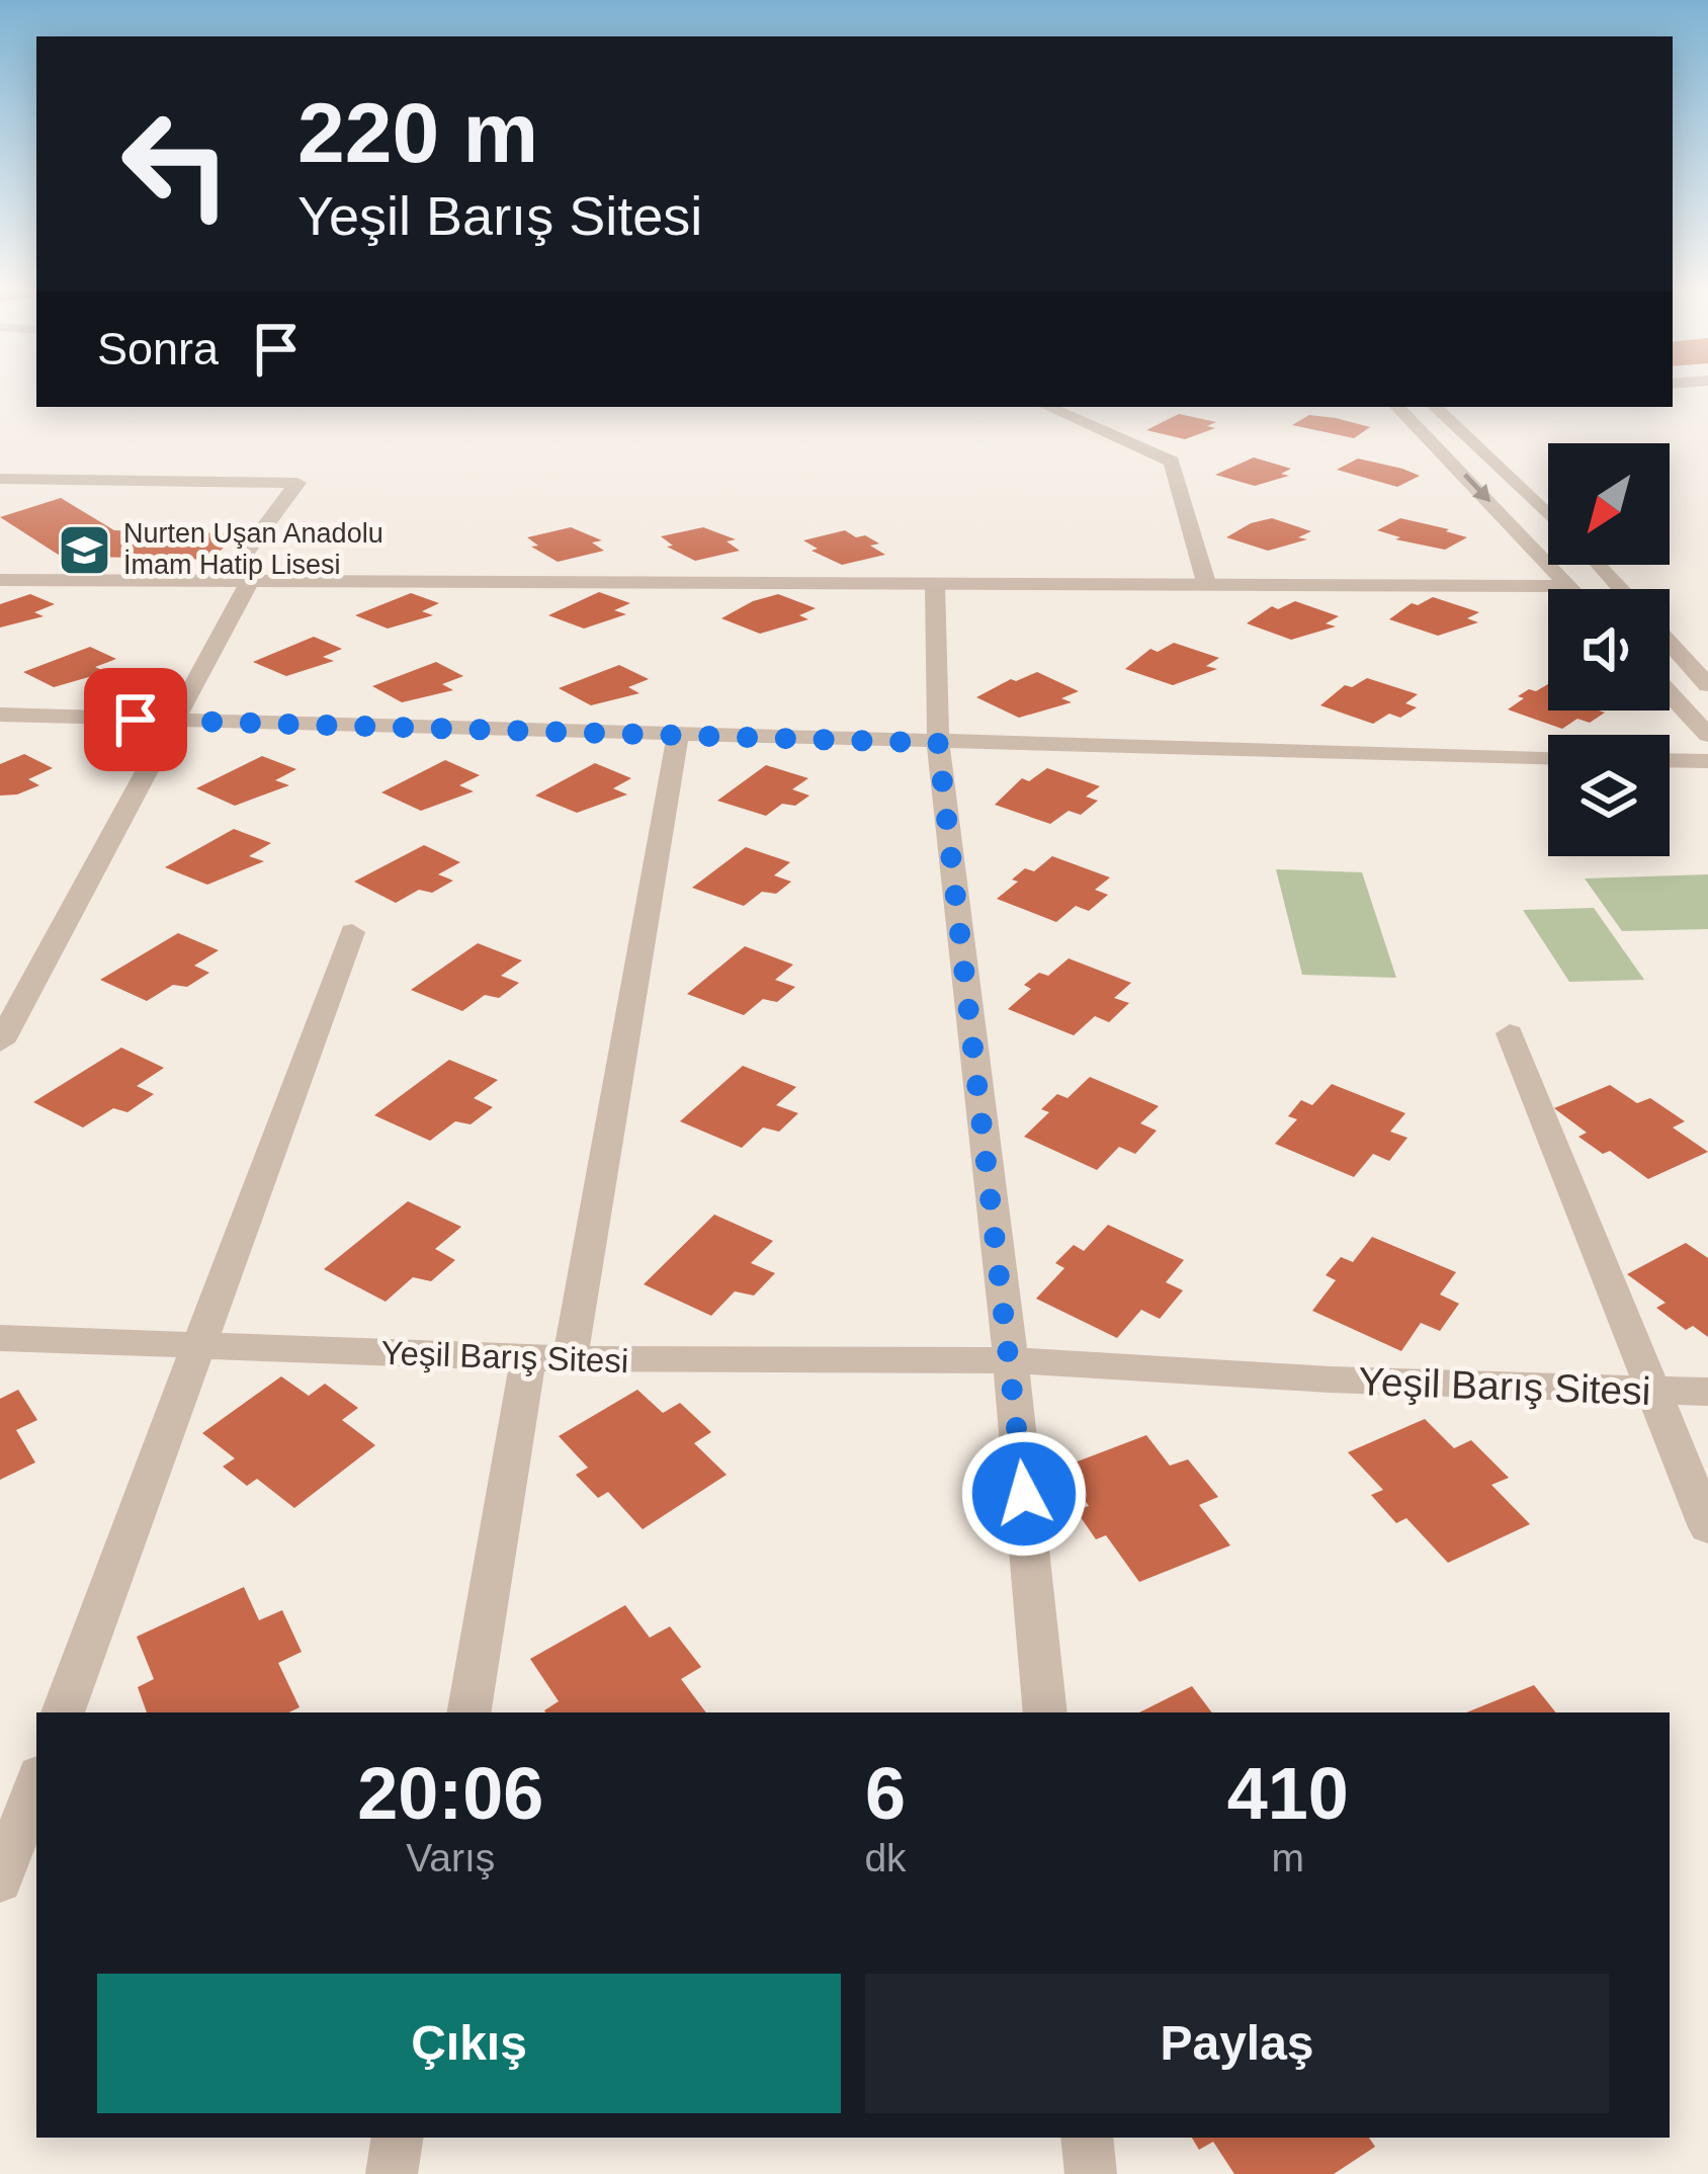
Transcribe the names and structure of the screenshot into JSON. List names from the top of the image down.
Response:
{
  "streets": {
    "street": ["Yeşil Barış Sitesi"]
  },
  "places": {
    "school or university": ["Nurten Uşan Anadolu İmam Hatip Lisesi"]
  },
  "north": "bottom left",
  "page": {
    "turn": ["220 m", "Yeşil Barış Sitesi"],
    "then": "Sonra",
    "eta": [
      "20:06",
      "Varış",
      "6",
      "dk",
      "410",
      "m"
    ],
    "buttons": ["Çıkış", "Paylaş"]
  }
}
